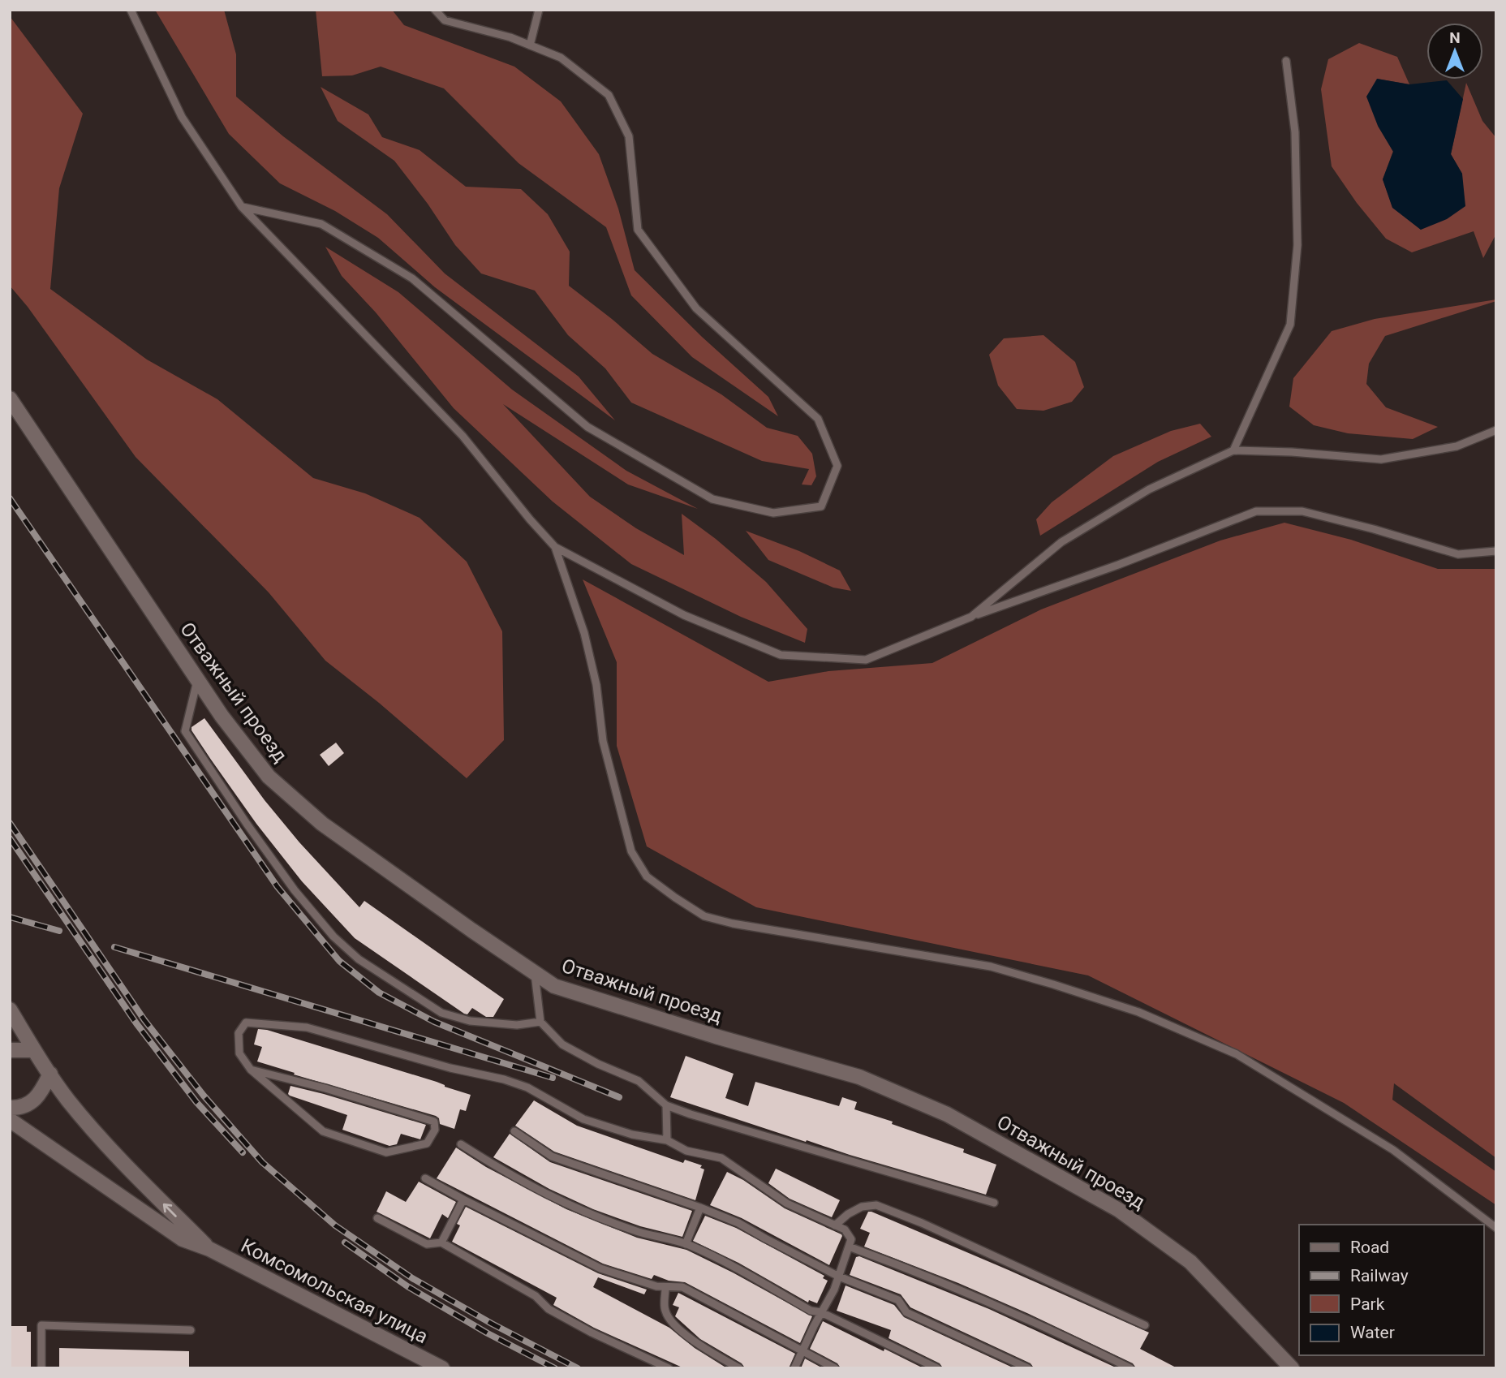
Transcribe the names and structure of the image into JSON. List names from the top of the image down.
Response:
{
  "streets": {
    "street": ["Отважный проезд", "Комсомольская улица"]
  },
  "legend": [
    "Road",
    "Railway",
    "Park",
    "Water"
  ],
  "north": "top"
}
